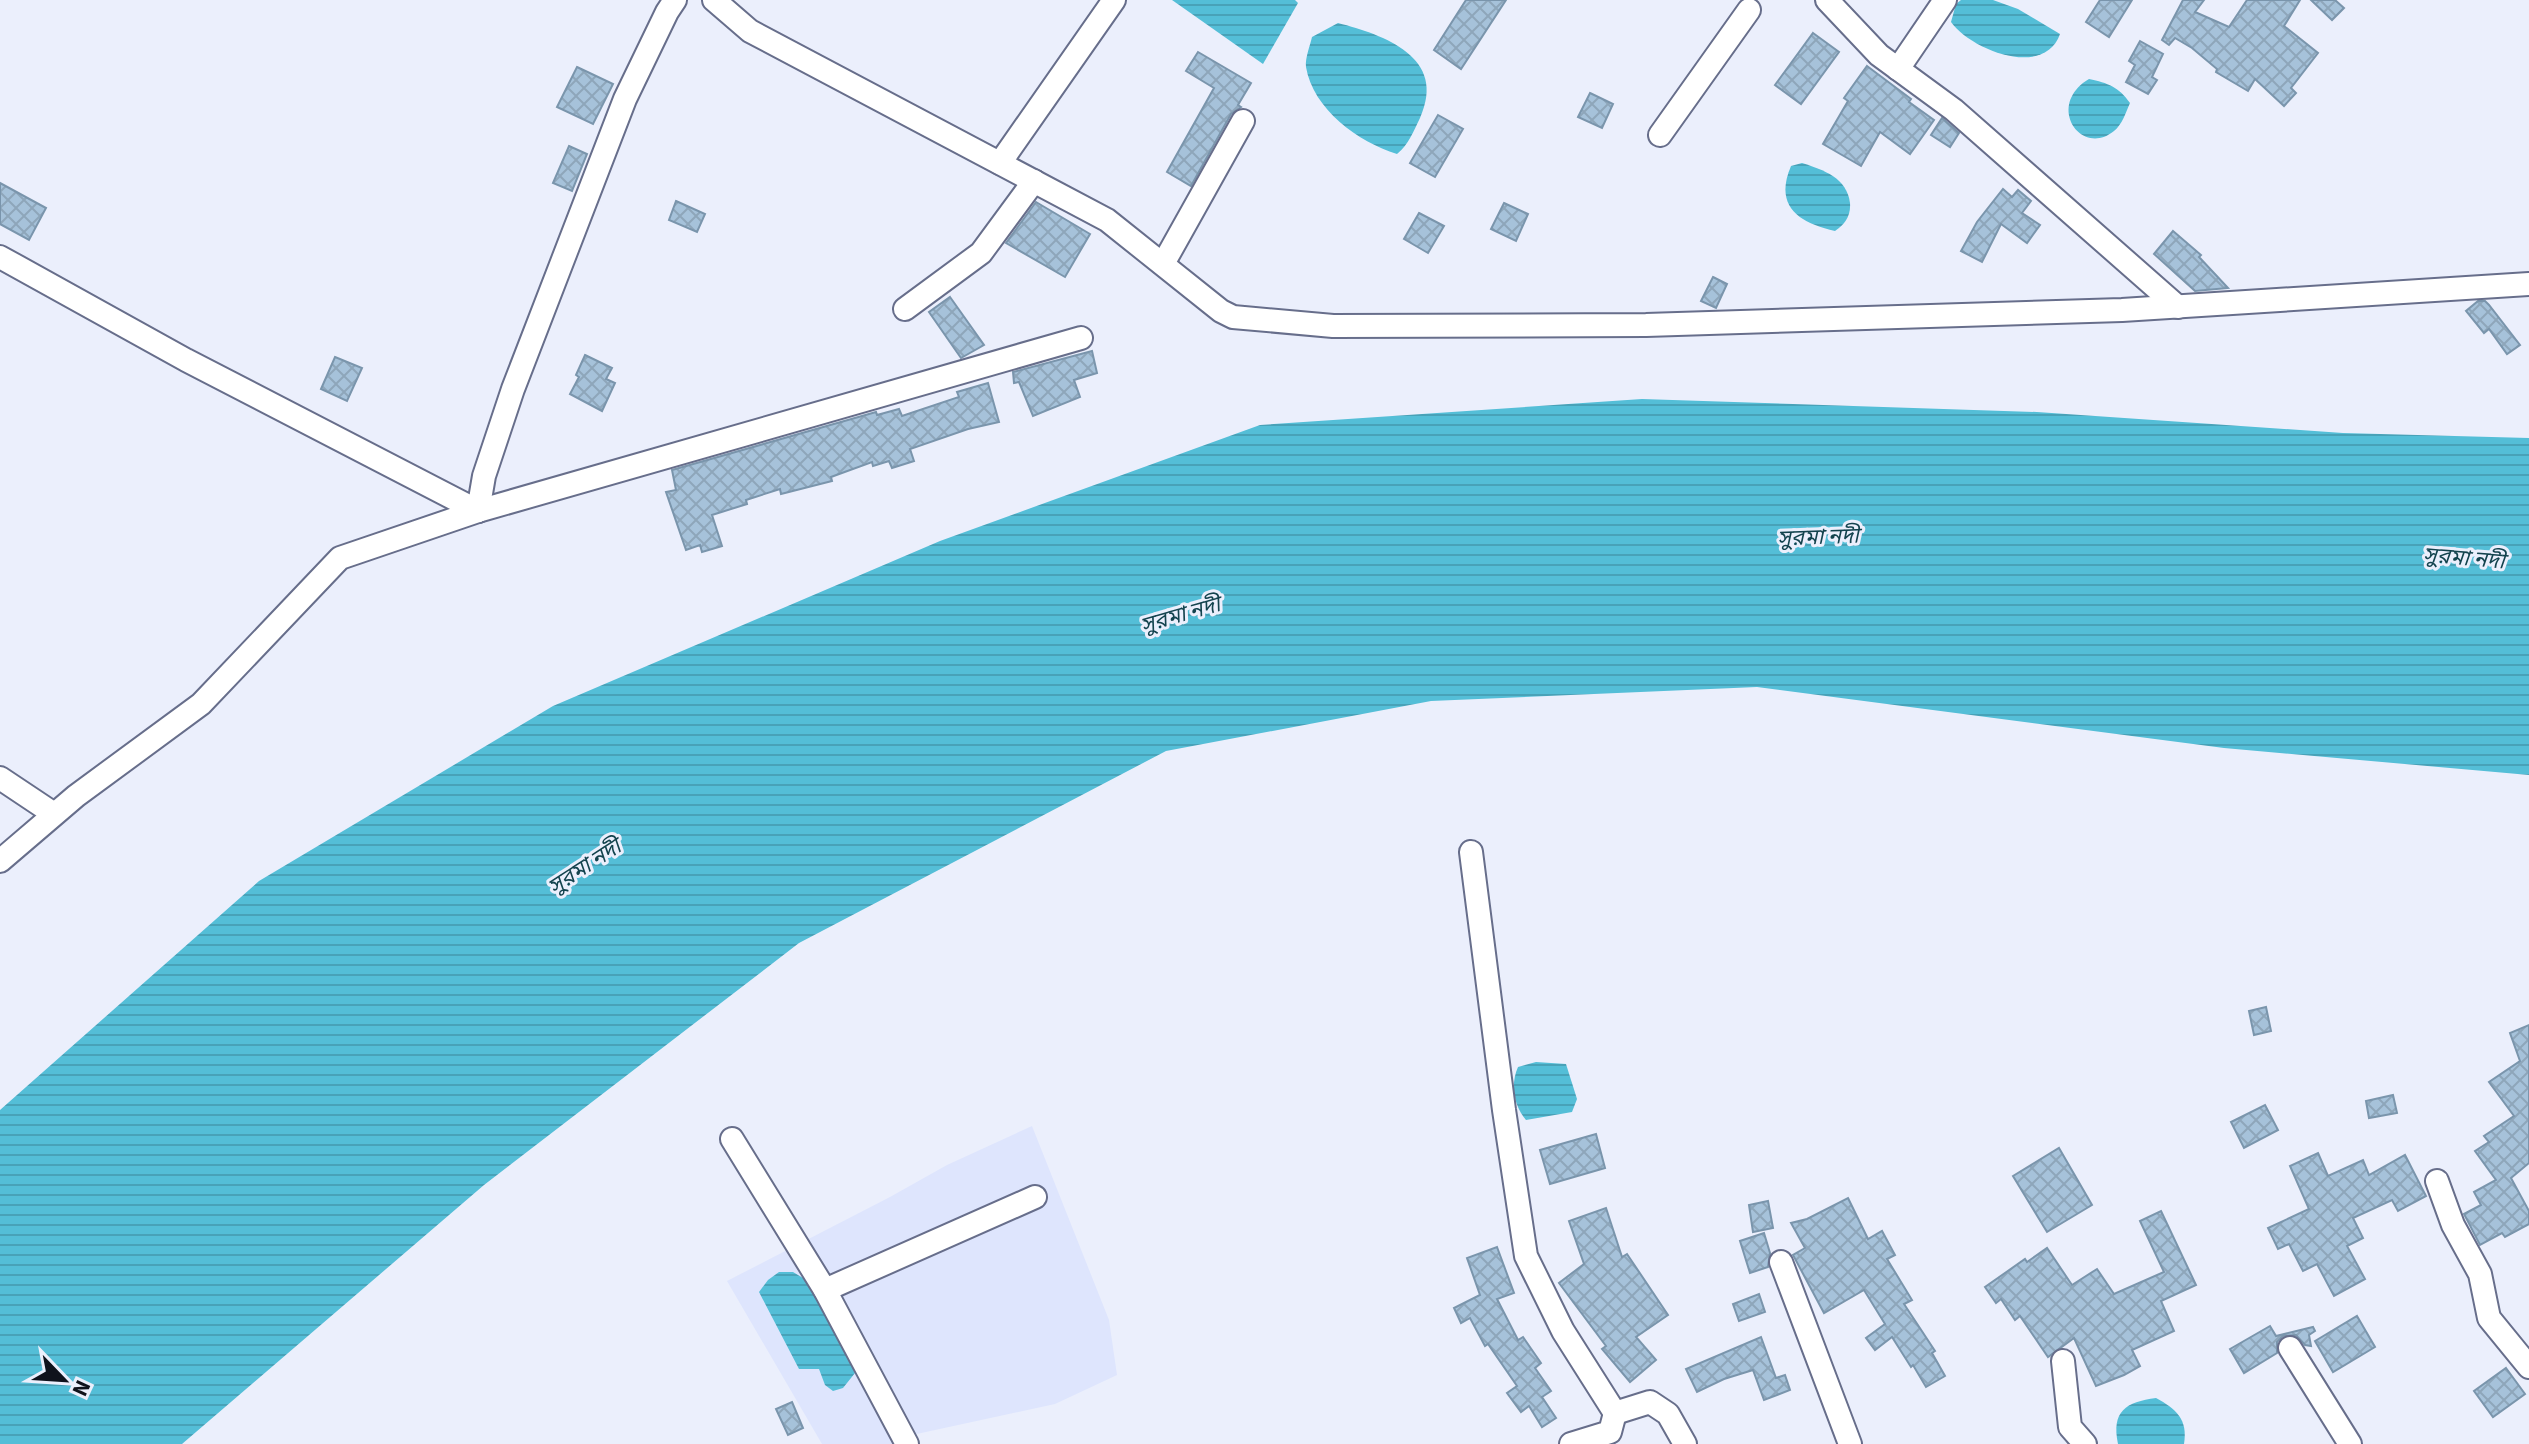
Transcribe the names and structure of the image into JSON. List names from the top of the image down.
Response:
{
  "water": ["সুরমা নদী"],
  "north": "bottom right"
}
